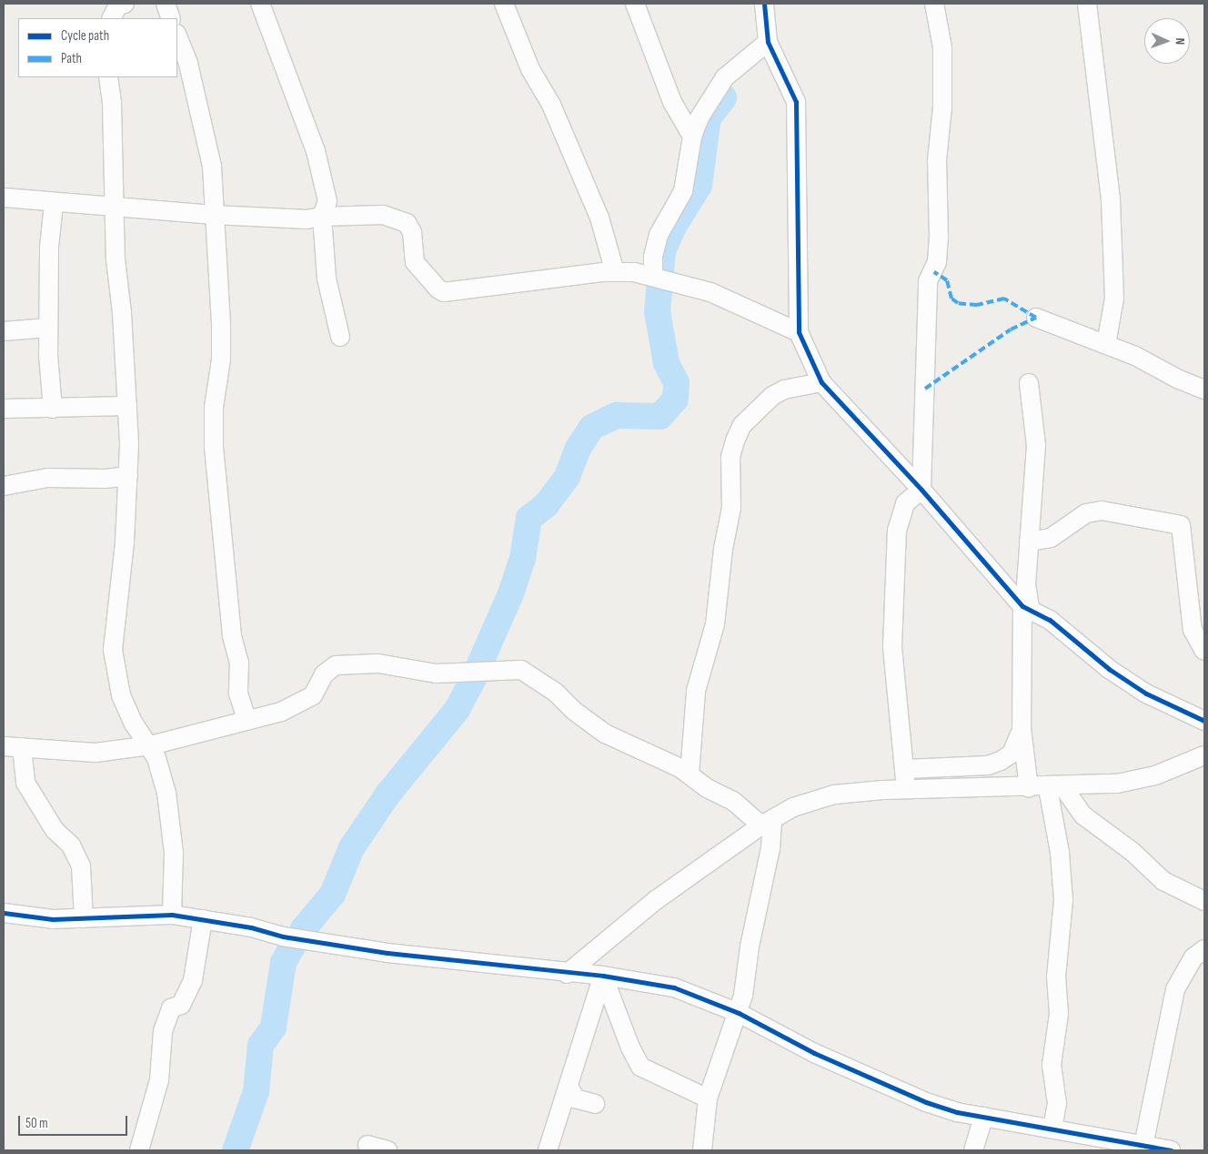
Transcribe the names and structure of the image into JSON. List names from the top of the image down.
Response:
{
  "legend": ["Cycle path", "Path"],
  "scale_bar": "50 m",
  "north": "right"
}
